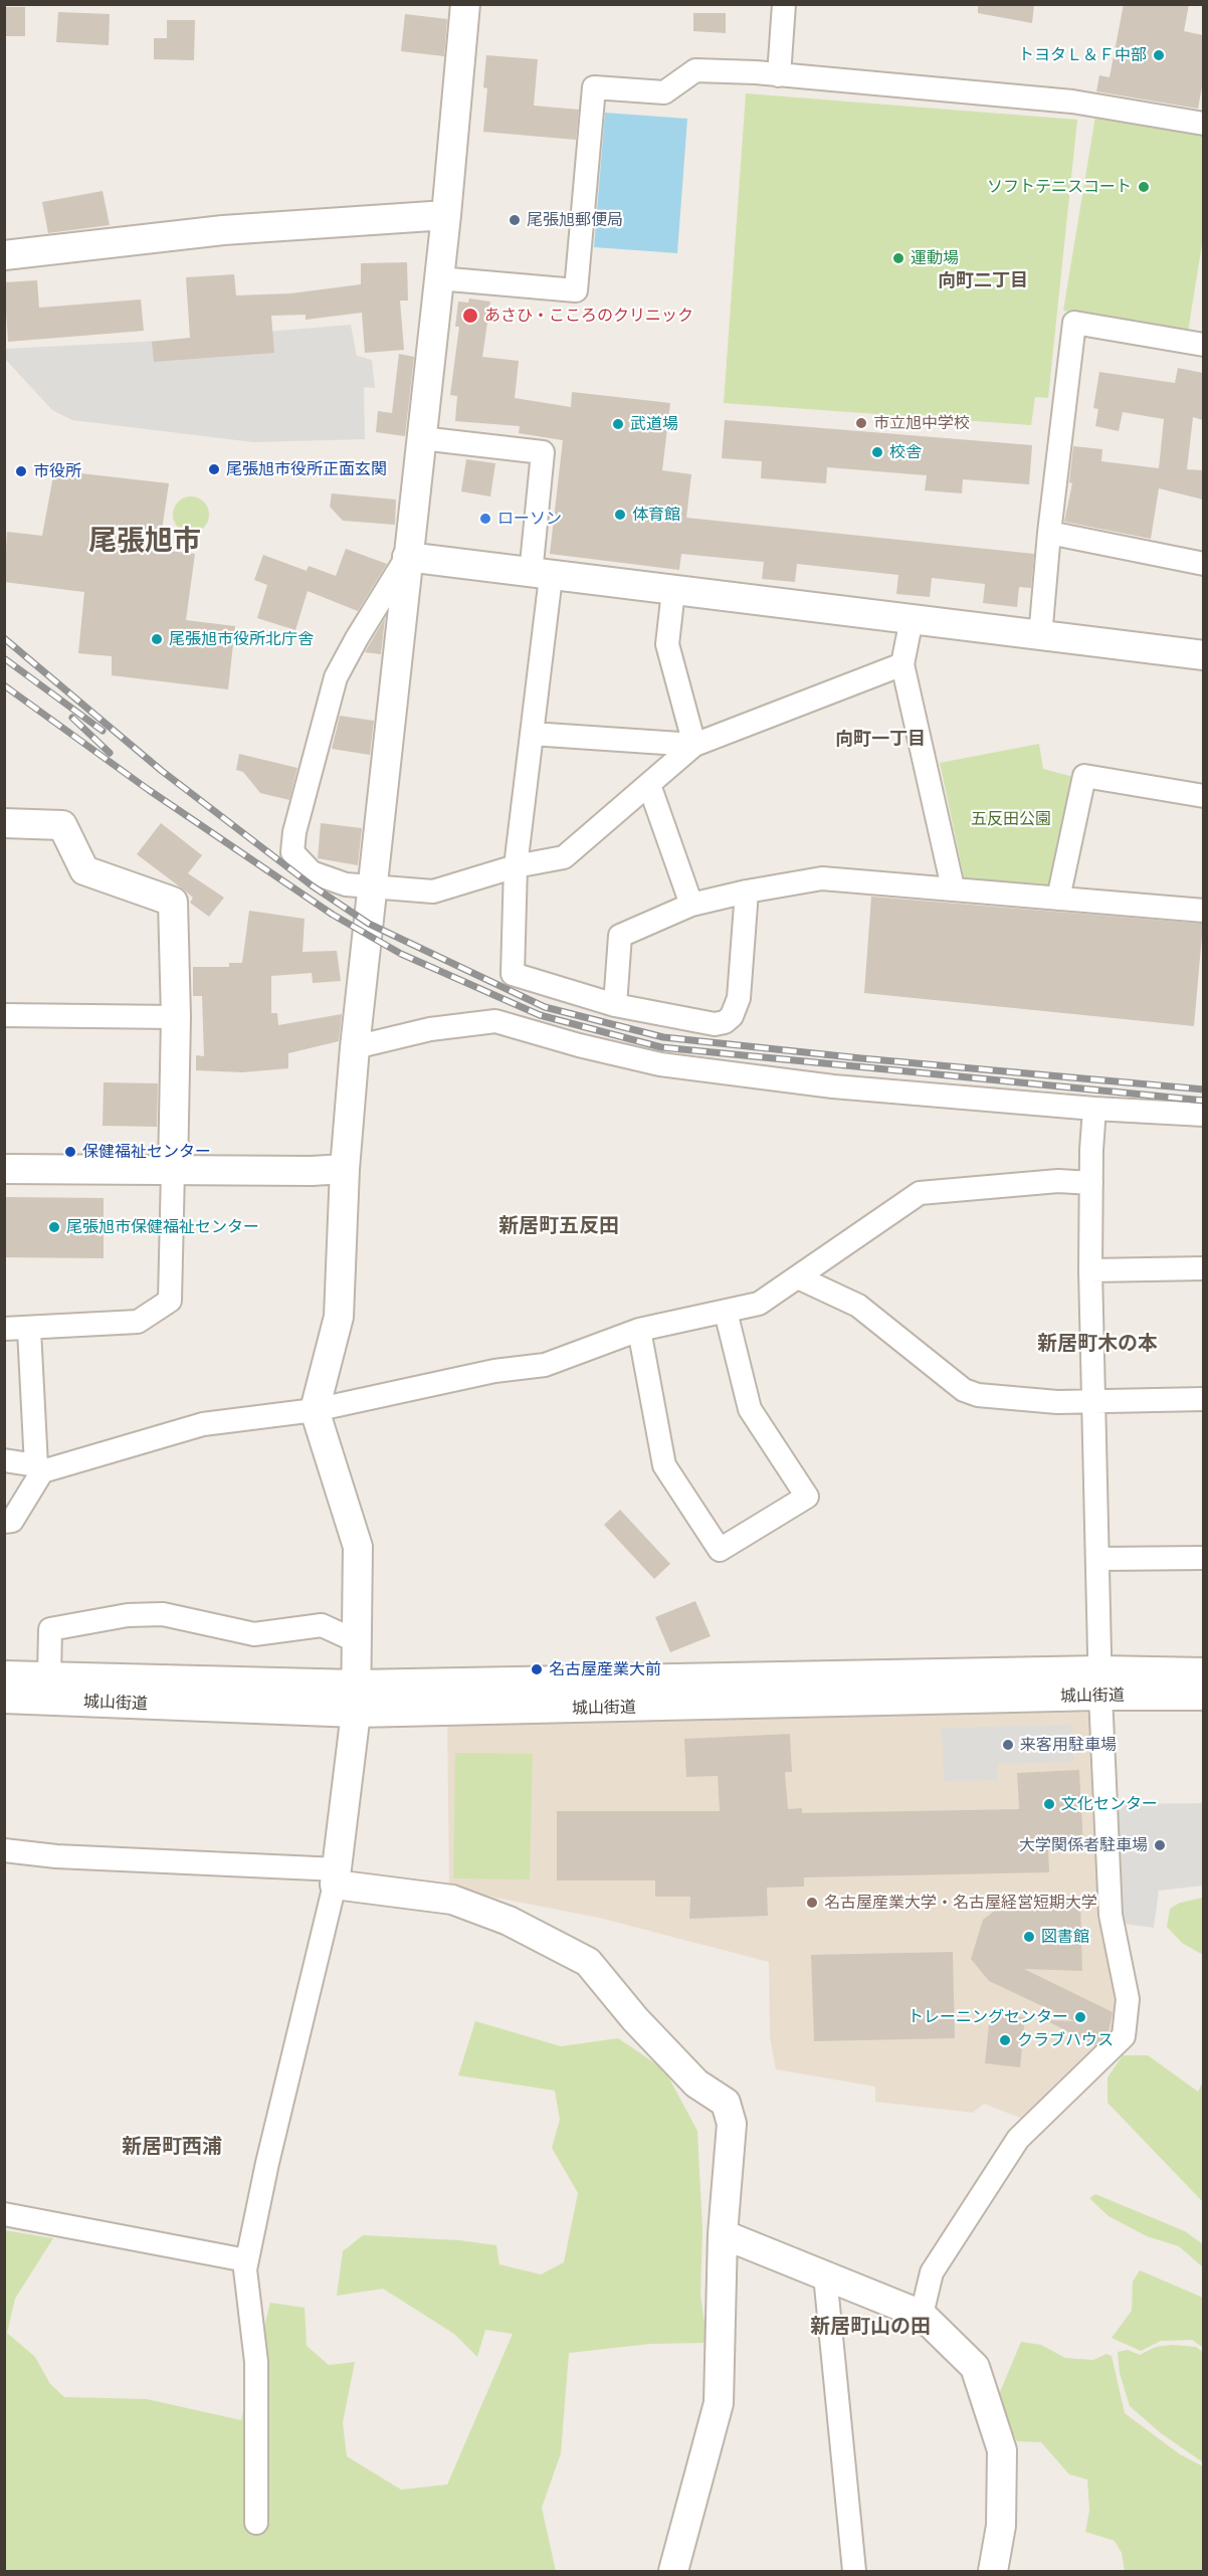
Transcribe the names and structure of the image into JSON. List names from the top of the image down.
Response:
{
  "streets": {
    "street": ["城山街道"]
  },
  "districts": [
    "向町二丁目",
    "尾張旭市",
    "向町一丁目",
    "新居町五反田",
    "新居町木の本",
    "新居町西浦",
    "新居町山の田"
  ],
  "parks": ["五反田公園"],
  "places": [
    "トヨタＬ＆Ｆ中部",
    "ソフトテニスコート",
    "尾張旭郵便局",
    "運動場",
    "あさひ・こころのクリニック",
    "市立旭中学校",
    "武道場",
    "校舎",
    "尾張旭市役所正面玄関",
    "市役所",
    "体育館",
    "ローソン",
    "尾張旭市役所北庁舎",
    "保健福祉センター",
    "尾張旭市保健福祉センター",
    "名古屋産業大前",
    "来客用駐車場",
    "文化センター",
    "大学関係者駐車場",
    "名古屋産業大学・名古屋経営短期大学",
    "図書館",
    "トレーニングセンター",
    "クラブハウス"
  ]
}
